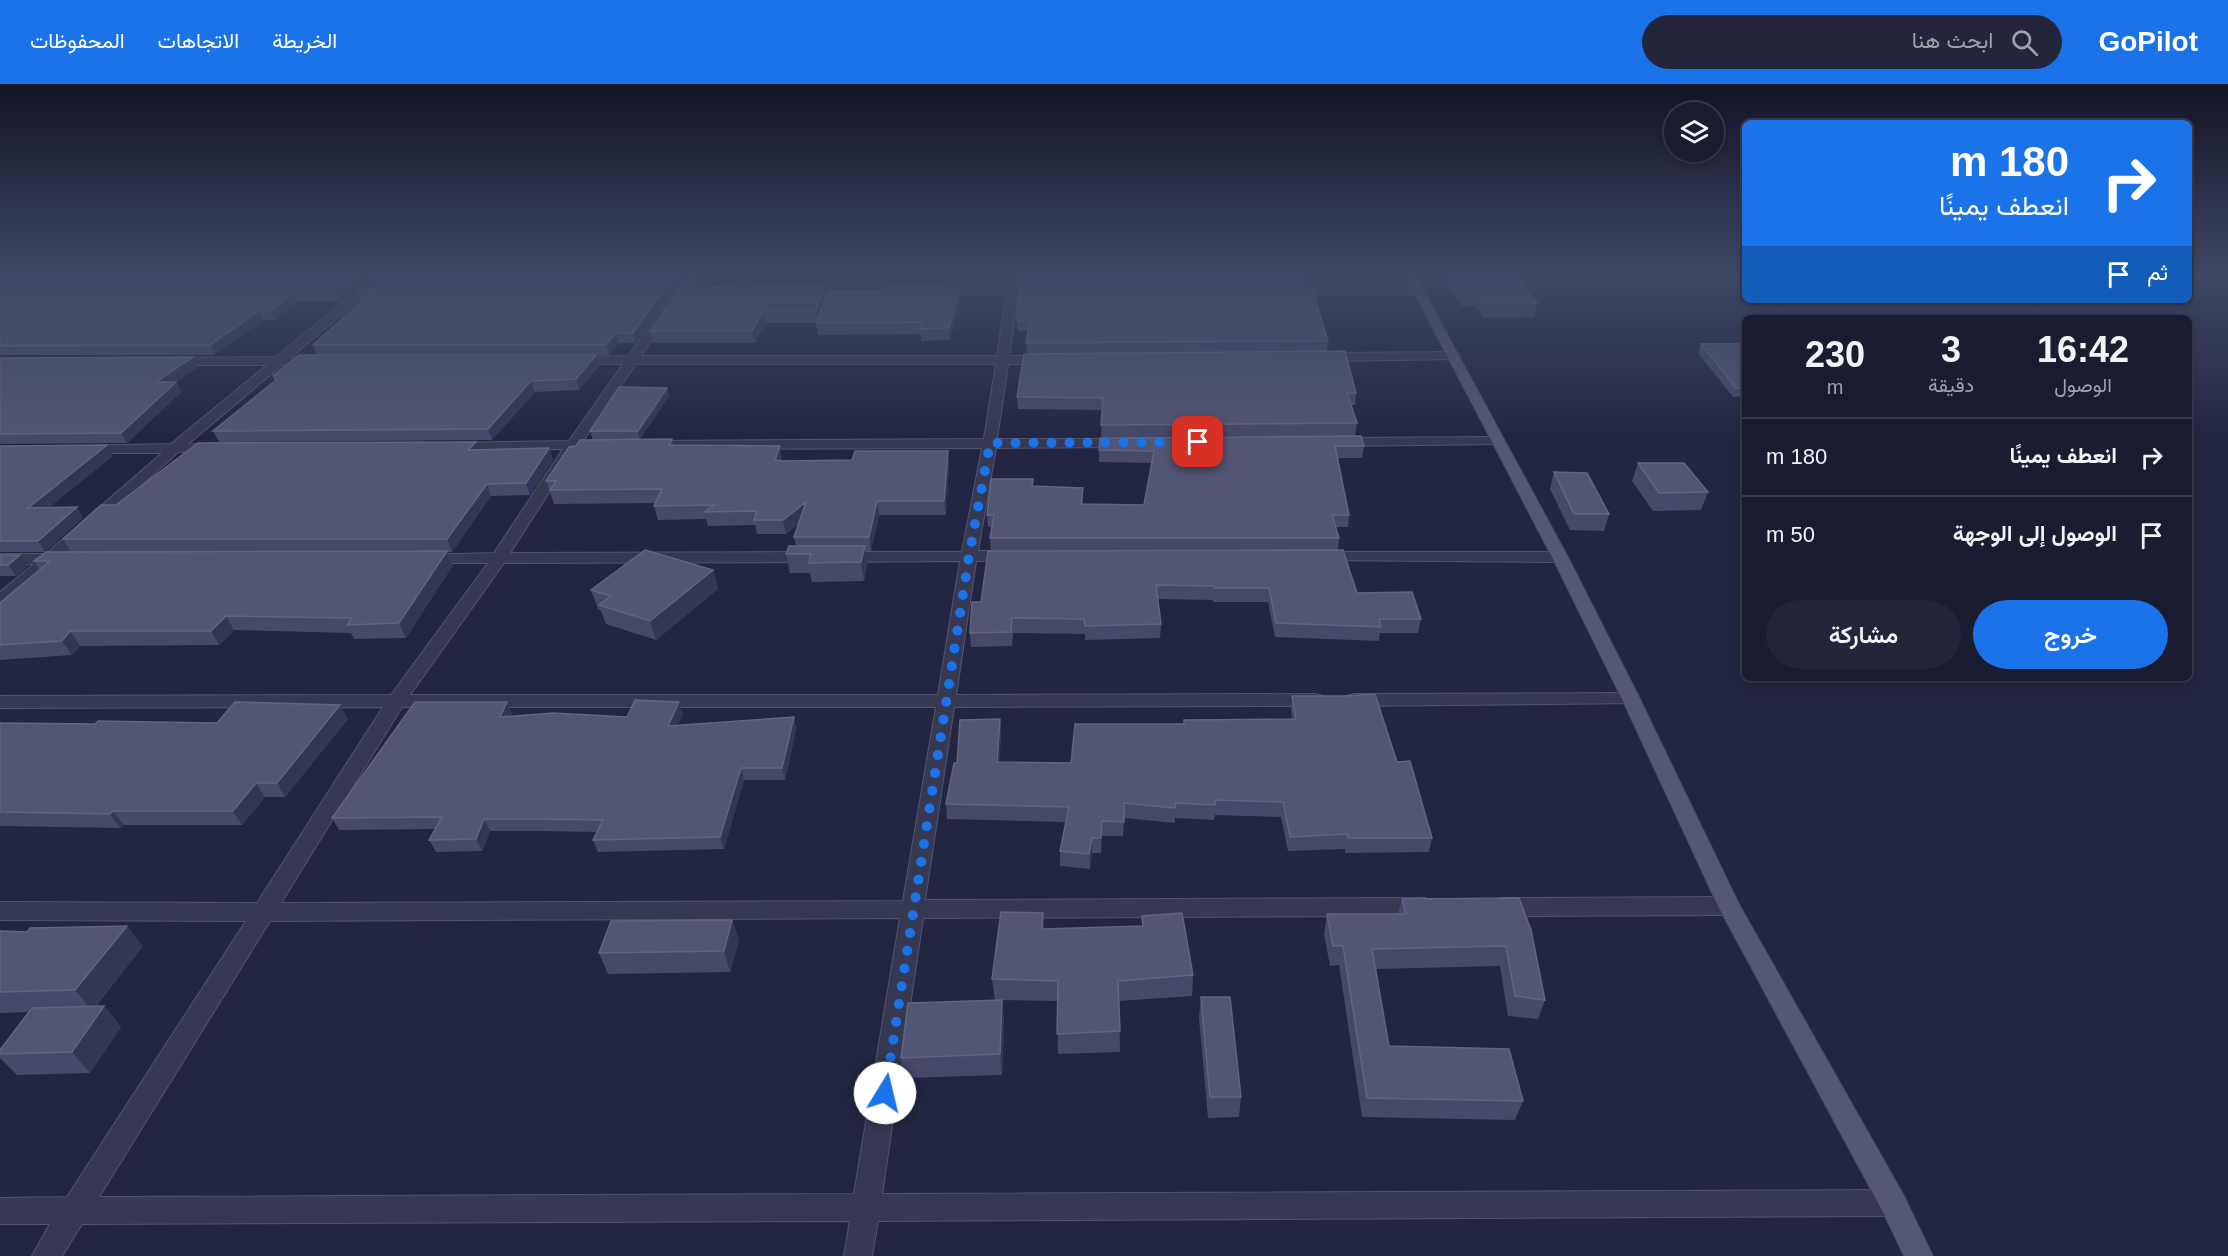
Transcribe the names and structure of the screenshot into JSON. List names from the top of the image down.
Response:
{
  "page": {
    "header": "GoPilot",
    "search": "ابحث هنا",
    "nav": ["الخريطة", "الاتجاهات", "المحفوظات"],
    "turn": ["180 m", "انعطف يمينًا"],
    "then": "ثم",
    "eta": [
      "16:42",
      "الوصول",
      "3",
      "دقيقة",
      "230",
      "m"
    ],
    "list": [
      {
        "name": "انعطف يمينًا",
        "value": "180 m"
      },
      {
        "name": "الوصول إلى الوجهة",
        "value": "50 m"
      }
    ],
    "buttons": ["خروج", "مشاركة"]
  }
}
